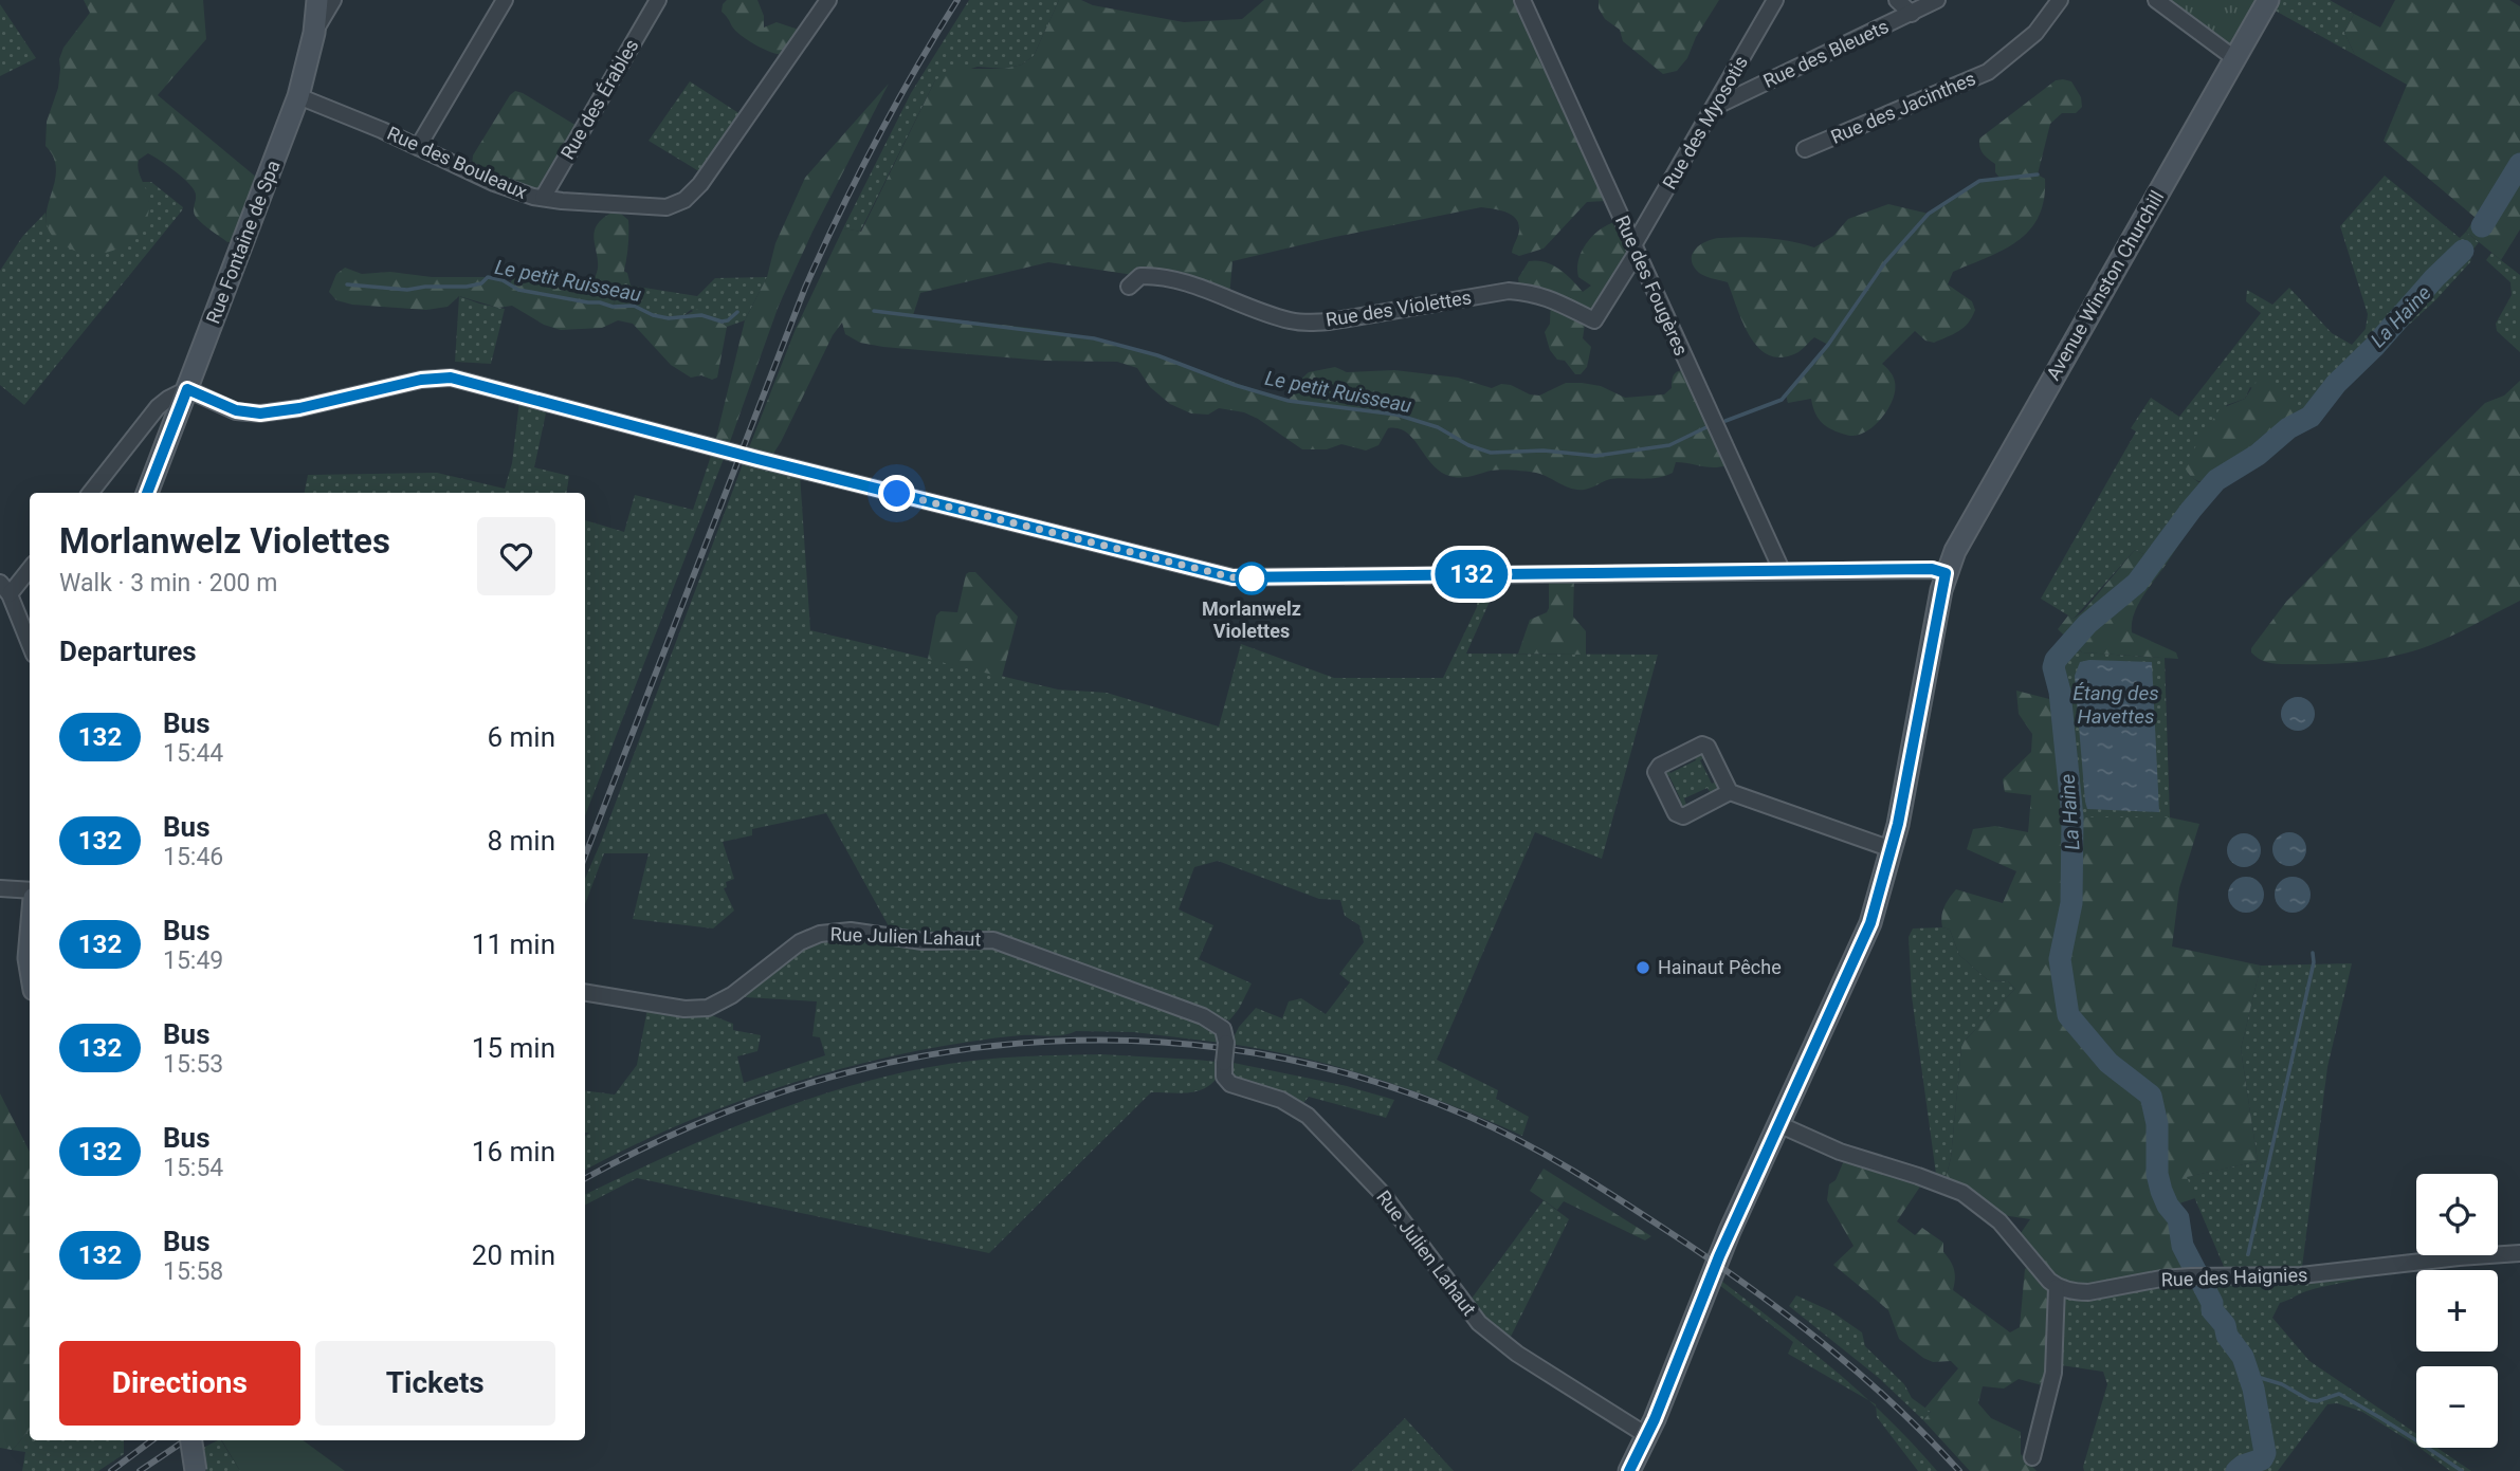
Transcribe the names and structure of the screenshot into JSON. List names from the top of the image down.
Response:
{
  "streets": {
    "street": [
      "Rue des Bleuets",
      "Rue des Érables",
      "Rue des Jacinthes",
      "Rue des Myosotis",
      "Rue des Bouleaux",
      "Rue Fontaine de Spa",
      "Rue des Fougères",
      "Avenue Winston Churchill",
      "Rue des Violettes",
      "Rue Julien Lahaut",
      "Rue des Haignies"
    ]
  },
  "crossings": [
    ["Rue des Bleuets", "Rue des Myosotis"],
    ["Rue des Érables", "Rue des Bouleaux"],
    ["Rue des Myosotis", "Rue des Fougères"],
    ["Rue des Myosotis", "Rue des Violettes"],
    ["Rue des Bouleaux", "Rue Fontaine de Spa"],
    ["Rue des Fougères", "Rue des Violettes"],
    ["Avenue Winston Churchill", "Rue Julien Lahaut"]
  ],
  "water": ["Le petit Ruisseau", "La Haine", "Étang des Havettes"],
  "places": ["Morlanwelz Violettes", "Hainaut Pêche"],
  "lines": ["bus line 132"],
  "page": {
    "on_map": "132",
    "heading": [
      ["Morlanwelz Violettes", "Walk · 3 min · 200 m"],
      "Departures"
    ],
    "list": [
      {
        "mark": "132",
        "name": "Bus",
        "note": "15:44",
        "value": "6 min"
      },
      {
        "mark": "132",
        "name": "Bus",
        "note": "15:46",
        "value": "8 min"
      },
      {
        "mark": "132",
        "name": "Bus",
        "note": "15:49",
        "value": "11 min"
      },
      {
        "mark": "132",
        "name": "Bus",
        "note": "15:53",
        "value": "15 min"
      },
      {
        "mark": "132",
        "name": "Bus",
        "note": "15:54",
        "value": "16 min"
      },
      {
        "mark": "132",
        "name": "Bus",
        "note": "15:58",
        "value": "20 min"
      }
    ],
    "map_buttons": ["+", "−"],
    "buttons": ["Directions", "Tickets"]
  }
}
